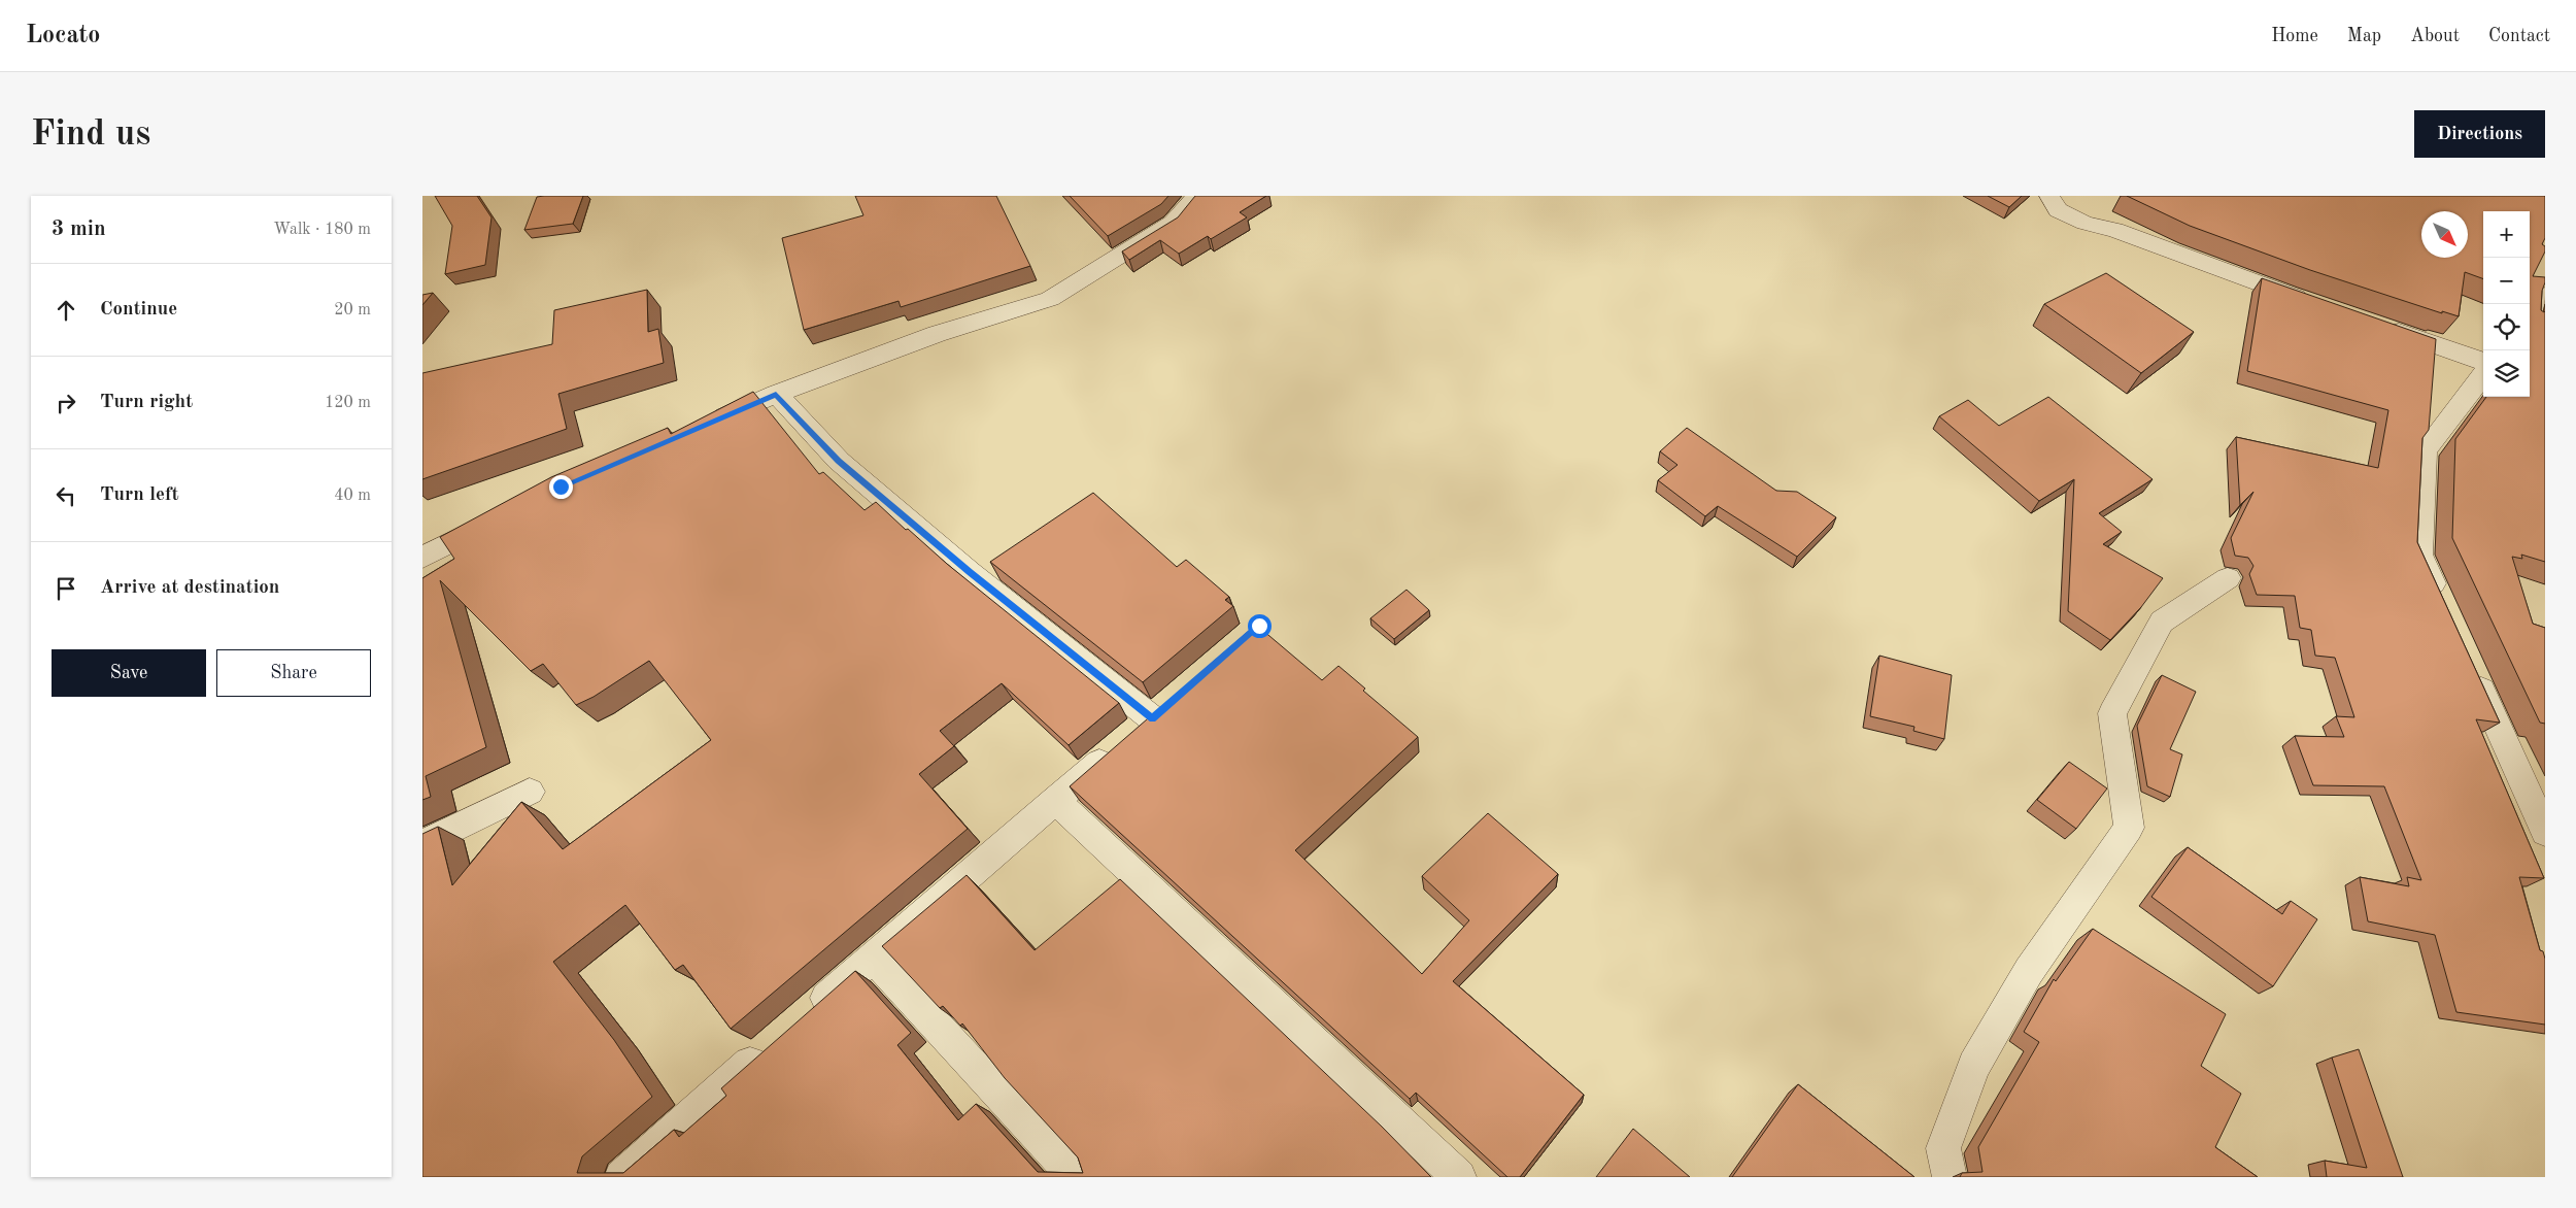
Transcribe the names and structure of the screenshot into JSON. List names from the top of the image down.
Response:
{
  "north": "bottom right",
  "page": {
    "header": "Locato",
    "nav": [
      "Home",
      "Map",
      "About",
      "Contact"
    ],
    "buttons": [
      "Directions",
      ["Save", "Share"]
    ],
    "title": "Find us",
    "heading": ["3 min", "Walk · 180 m"],
    "map_buttons": ["+", "−"],
    "list": [
      ["Continue", "20 m"],
      ["Turn right", "120 m"],
      ["Turn left", "40 m"],
      "Arrive at destination"
    ]
  }
}
